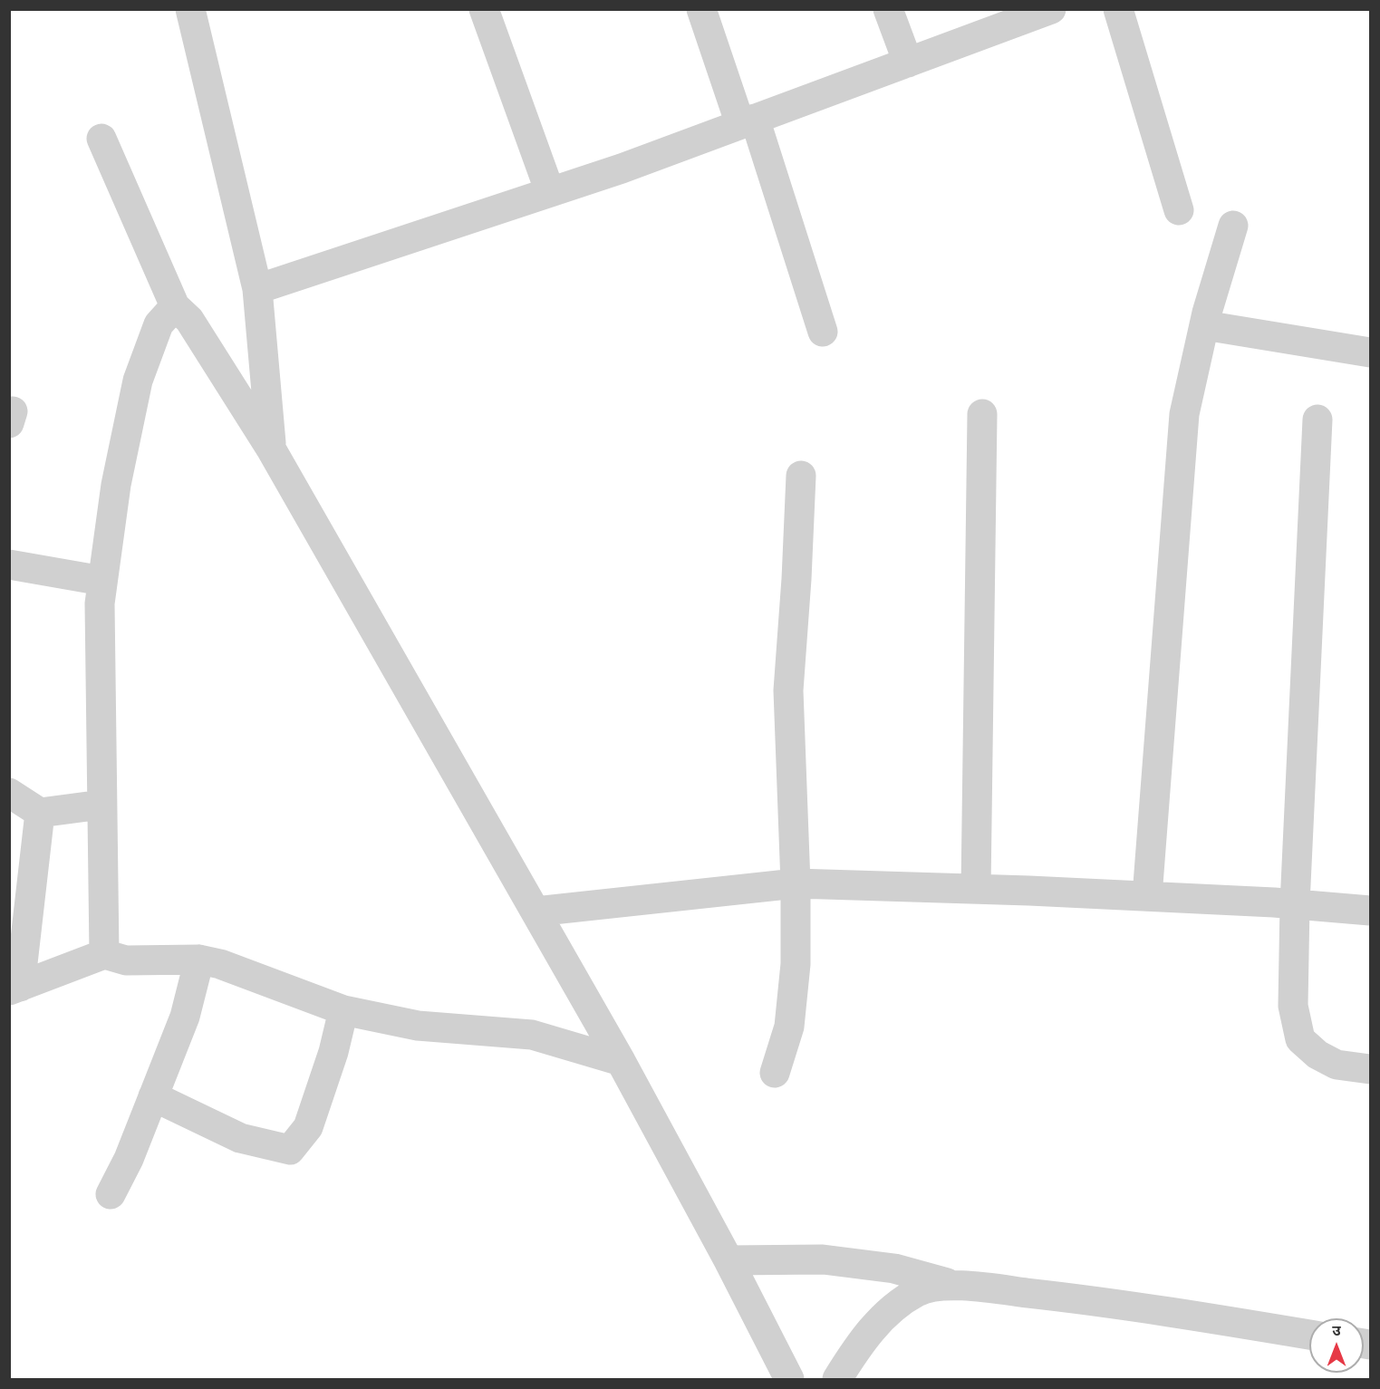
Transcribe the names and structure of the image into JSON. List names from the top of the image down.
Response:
{
  "north": "top"
}
